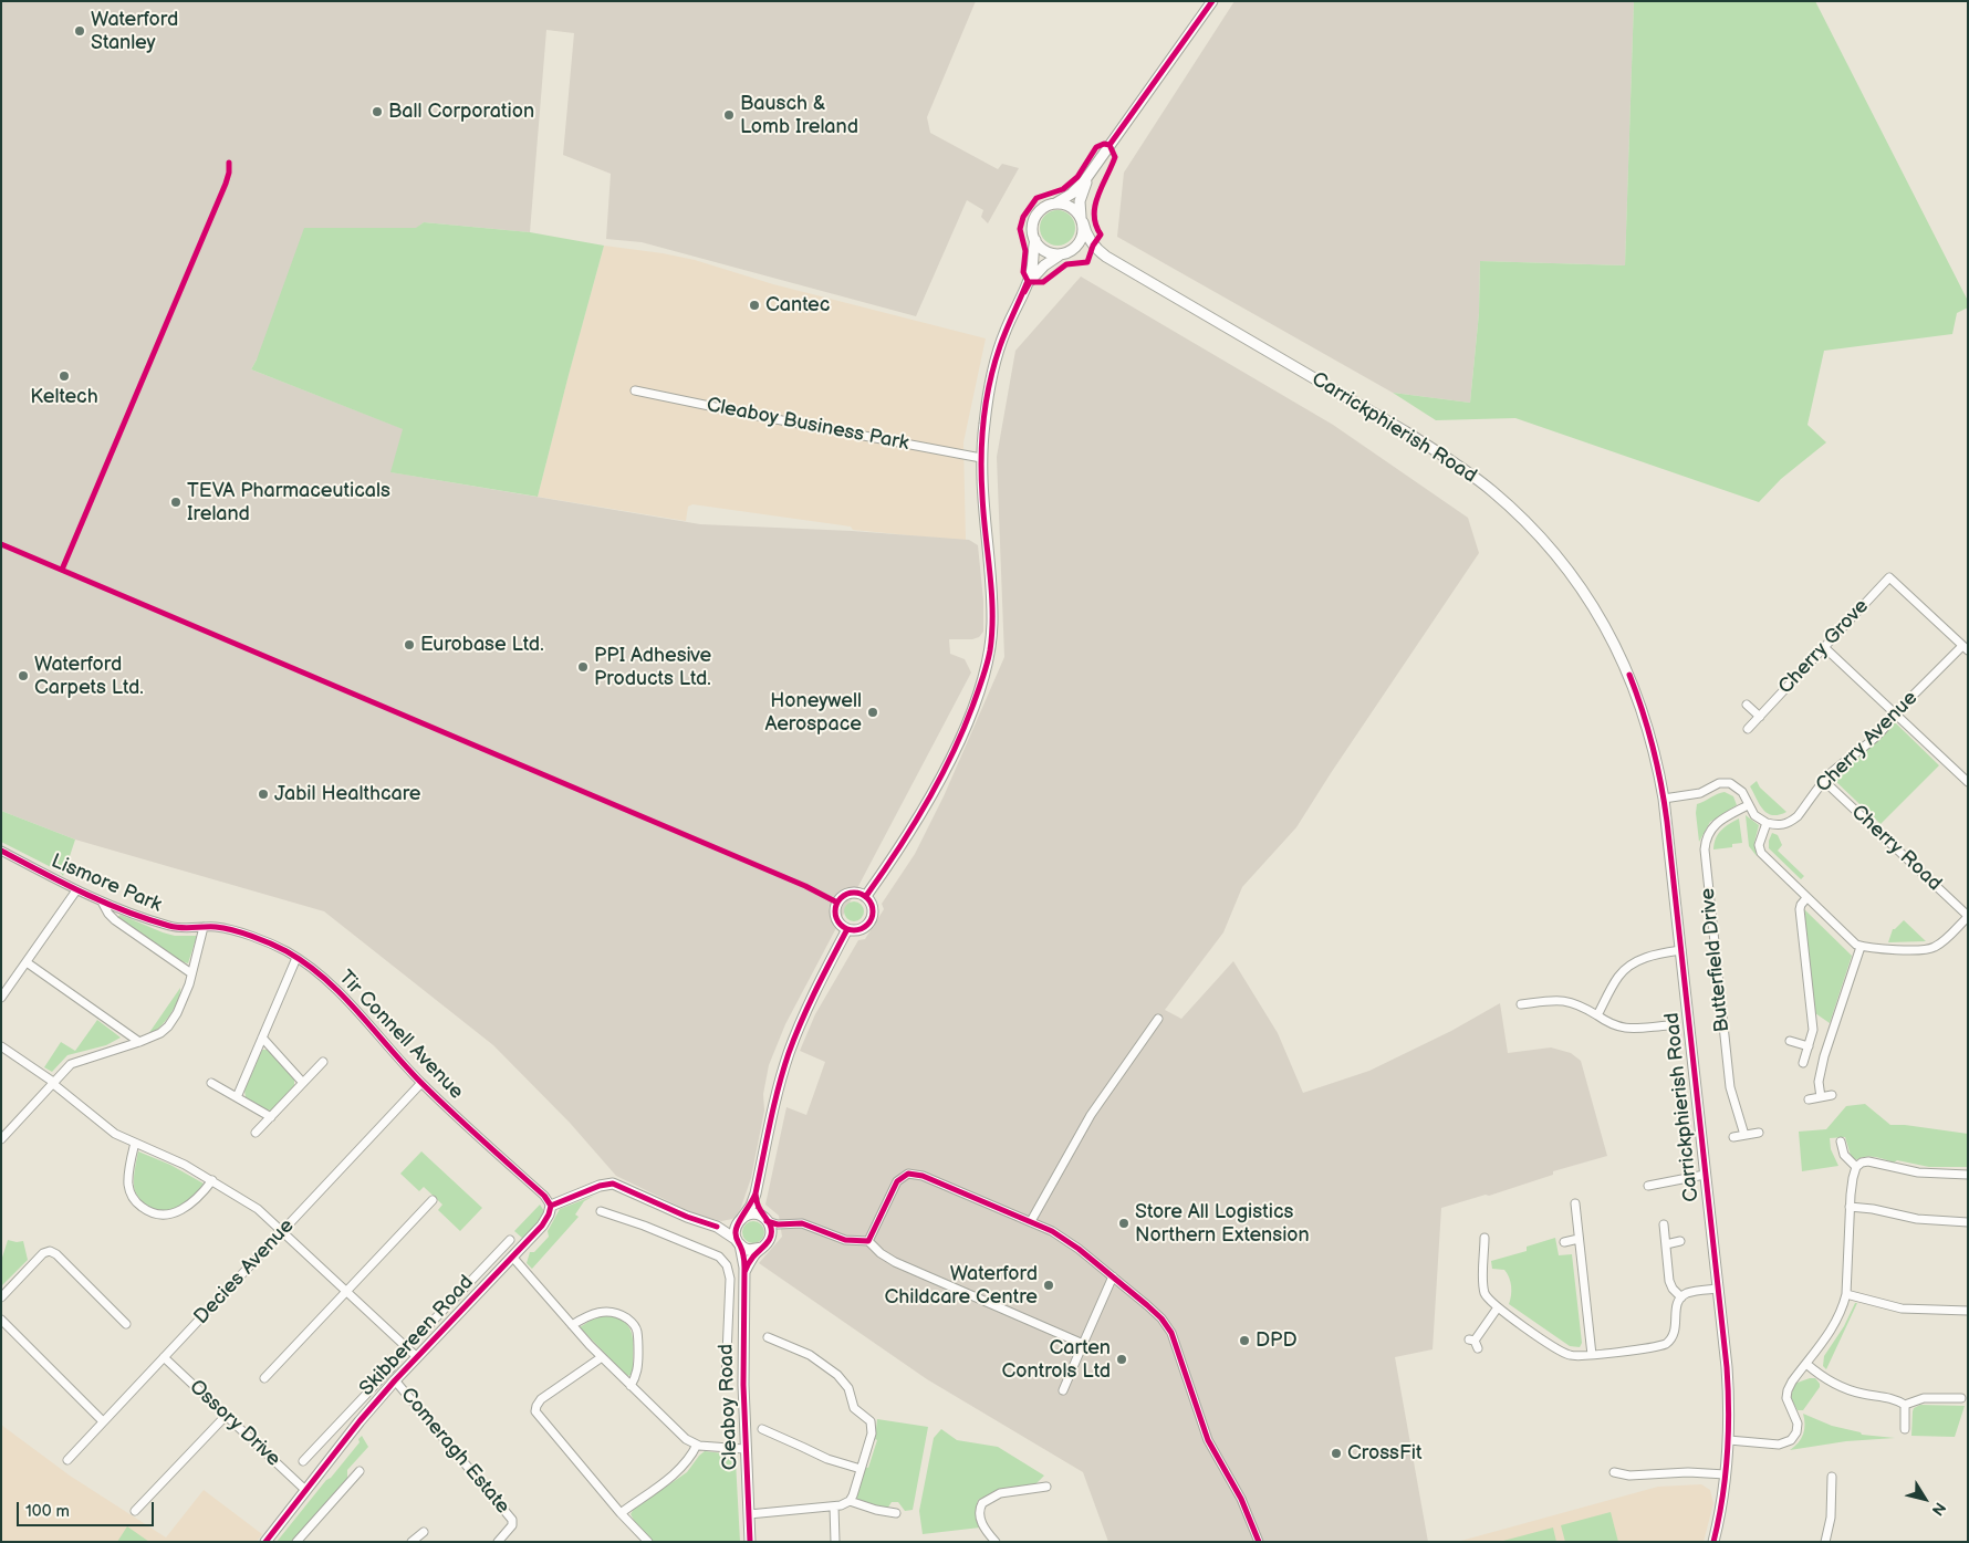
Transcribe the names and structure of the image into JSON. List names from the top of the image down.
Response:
{
  "streets": {
    "street": [
      "Cleaboy Business Park",
      "Carrickphierish Road",
      "Cherry Grove",
      "Cherry Avenue",
      "Cherry Road",
      "Lismore Park",
      "Butterfield Drive",
      "Tir Connell Avenue",
      "Decies Avenue",
      "Skibbereen Road",
      "Cleaboy Road",
      "Ossory Drive",
      "Comeragh Estate"
    ]
  },
  "crossings": [
    ["Cherry Grove", "Cherry Avenue"],
    ["Cherry Avenue", "Cherry Road"],
    ["Lismore Park", "Tir Connell Avenue"],
    ["Tir Connell Avenue", "Decies Avenue"],
    ["Tir Connell Avenue", "Skibbereen Road"],
    ["Decies Avenue", "Ossory Drive"],
    ["Skibbereen Road", "Ossory Drive"],
    ["Skibbereen Road", "Comeragh Estate"]
  ],
  "places": [
    "Waterford Stanley",
    "Ball Corporation",
    "Bausch & Lomb Ireland",
    "Cantec",
    "Keltech",
    "TEVA Pharmaceuticals Ireland",
    "Eurobase Ltd.",
    "PPI Adhesive Products Ltd.",
    "Waterford Carpets Ltd.",
    "Honeywell Aerospace",
    "Jabil Healthcare",
    "Store All Logistics Northern Extension",
    "Waterford Childcare Centre",
    "DPD",
    "Carten Controls Ltd",
    "CrossFit"
  ],
  "scale_bar": "100 m",
  "north": "bottom right"
}
